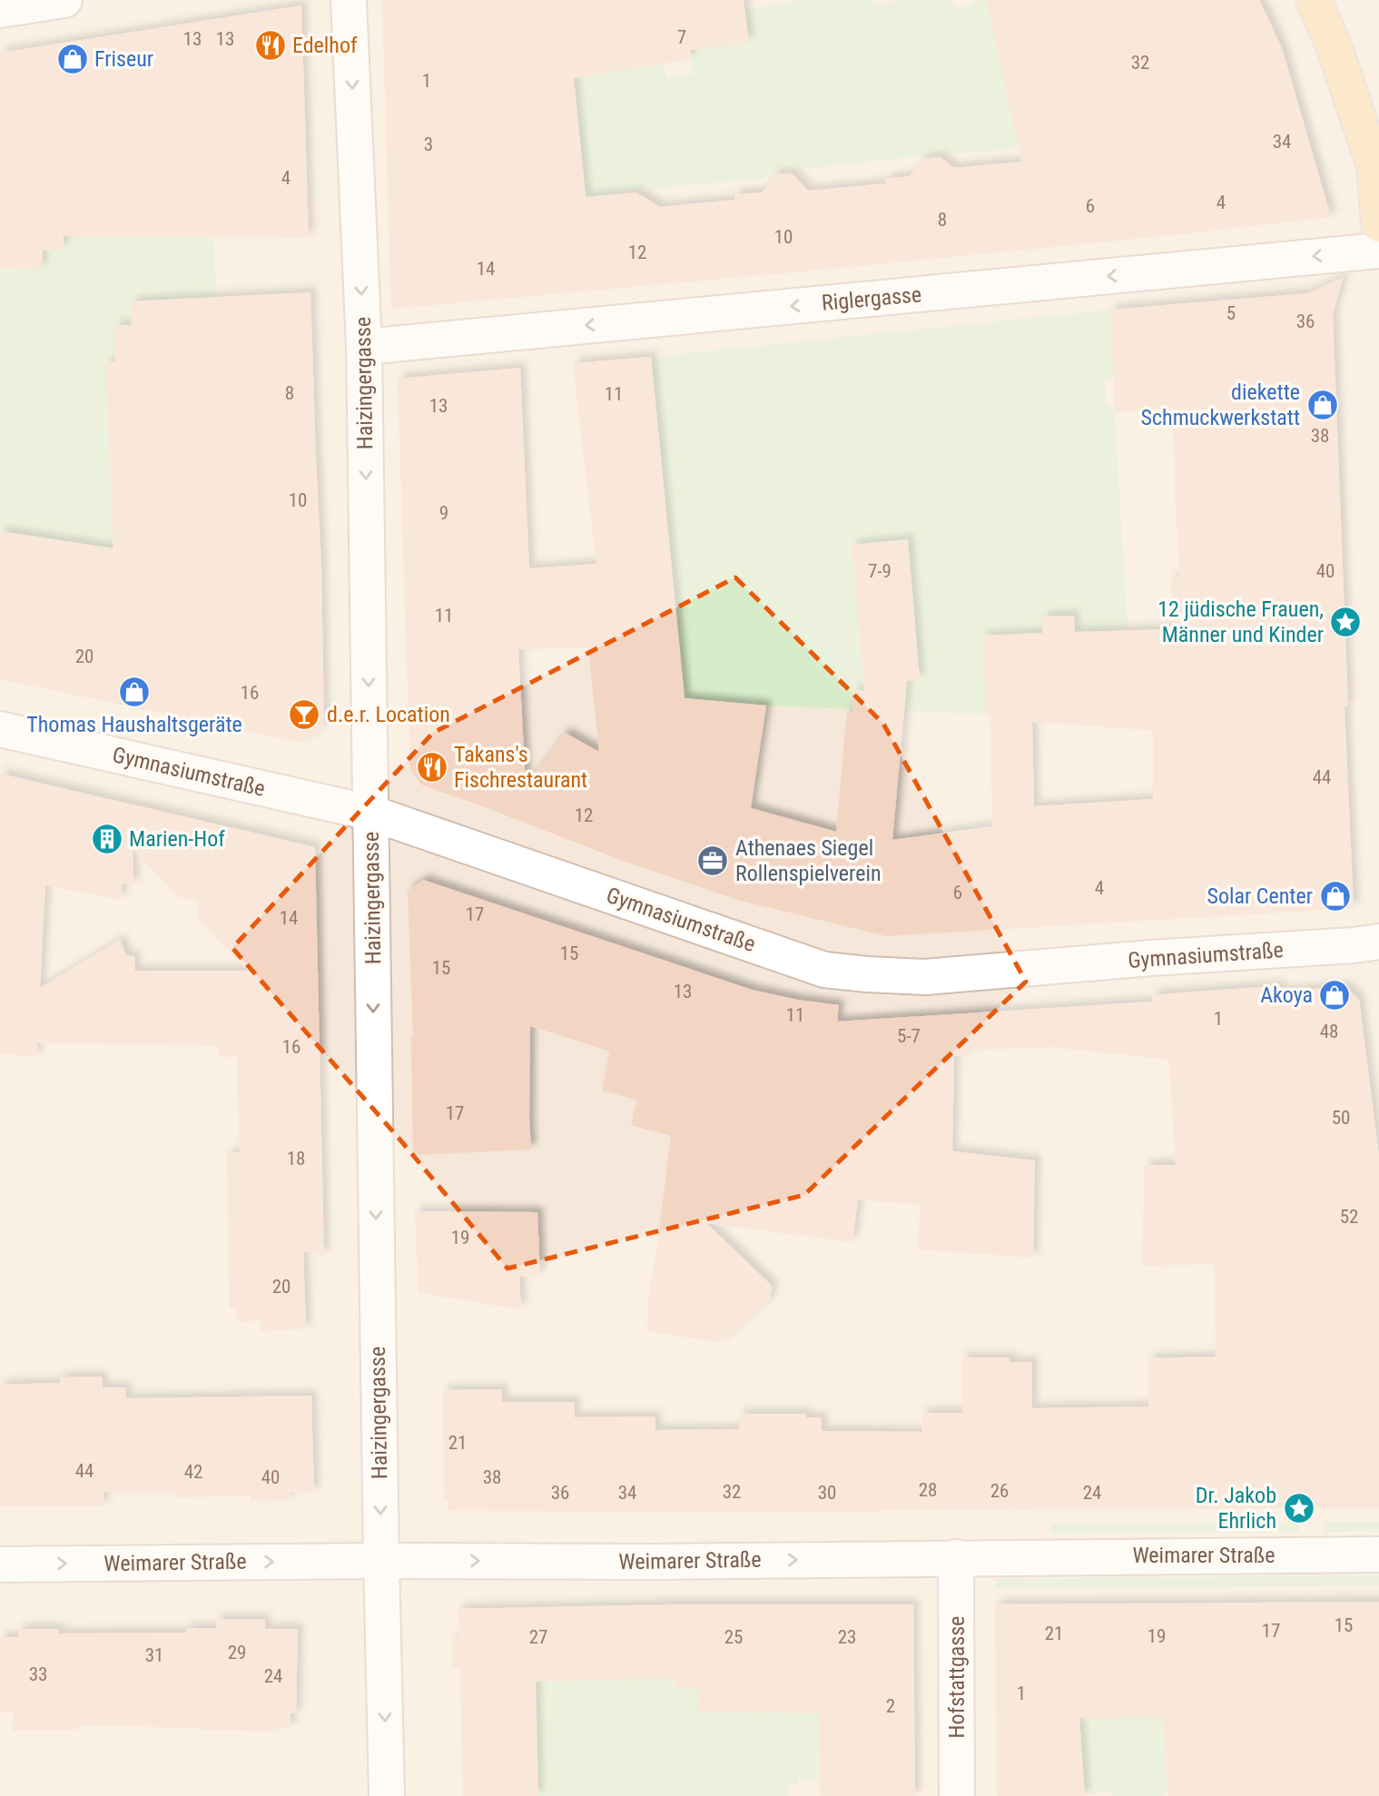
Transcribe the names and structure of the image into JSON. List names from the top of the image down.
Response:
{
  "streets": {
    "street": [
      "Riglergasse",
      "Haizingergasse",
      "Gymnasiumstraße",
      "Weimarer Straße",
      "Hofstattgasse"
    ]
  },
  "crossings": [
    ["Riglergasse", "Haizingergasse"],
    ["Haizingergasse", "Gymnasiumstraße"],
    ["Haizingergasse", "Weimarer Straße"],
    ["Weimarer Straße", "Hofstattgasse"]
  ],
  "one_way": ["Riglergasse", "Haizingergasse", "Weimarer Straße"],
  "places": {
    "restaurant": ["Edelhof", "Takans's Fischrestaurant"],
    "shop": [
      "Friseur",
      "diekette Schmuckwerkstatt",
      "Thomas Haushaltsgeräte",
      "Solar Center",
      "Akoya"
    ],
    "place": ["12 jüdische Frauen, Männer und Kinder", "Dr. Jakob Ehrlich"],
    "bar": ["d.e.r. Location"],
    "building": ["Marien-Hof"],
    "office": ["Athenaes Siegel Rollenspielverein"]
  },
  "house_numbers": [
    "7",
    "13",
    "13",
    "32",
    "1",
    "34",
    "3",
    "4",
    "4",
    "6",
    "8",
    "10",
    "12",
    "14",
    "5",
    "36",
    "8",
    "11",
    "13",
    "38",
    "10",
    "9",
    "7-9",
    "40",
    "11",
    "20",
    "16",
    "44",
    "12",
    "4",
    "6",
    "17",
    "14",
    "15",
    "15",
    "13",
    "11",
    "1",
    "48",
    "5-7",
    "16",
    "17",
    "50",
    "18",
    "52",
    "19",
    "20",
    "21",
    "44",
    "42",
    "40",
    "38",
    "28",
    "26",
    "32",
    "36",
    "34",
    "30",
    "24",
    "15",
    "17",
    "21",
    "19",
    "27",
    "25",
    "23",
    "29",
    "31",
    "33",
    "24",
    "1",
    "2"
  ]
}
